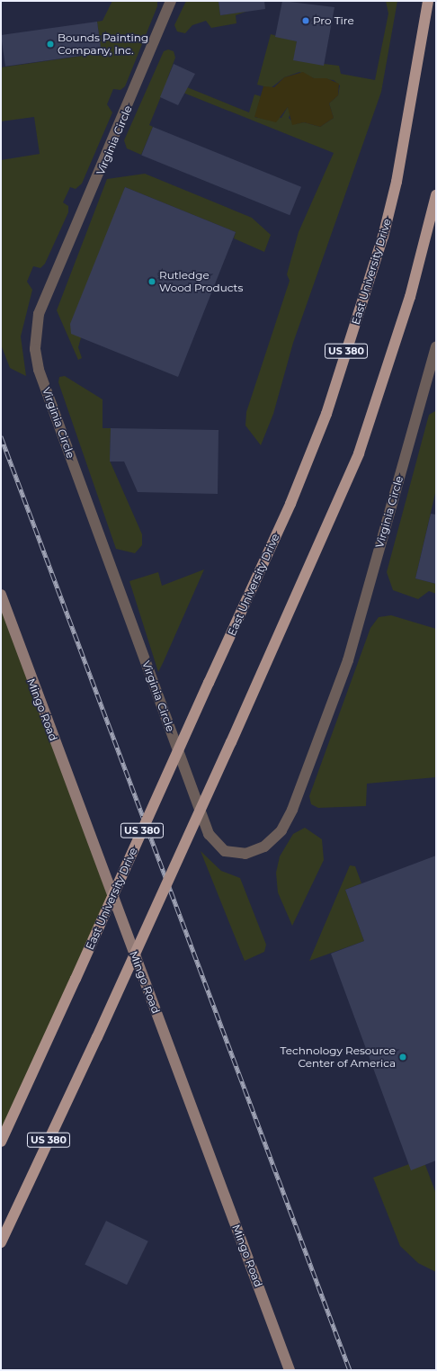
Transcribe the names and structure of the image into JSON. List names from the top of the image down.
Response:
{
  "streets": {
    "main road": ["East University Drive", "US 380"],
    "street": ["Virginia Circle", "Mingo Road"]
  },
  "places": [
    "Pro Tire",
    "Bounds Painting Company, Inc.",
    "Rutledge Wood Products",
    "Technology Resource Center of America"
  ]
}
